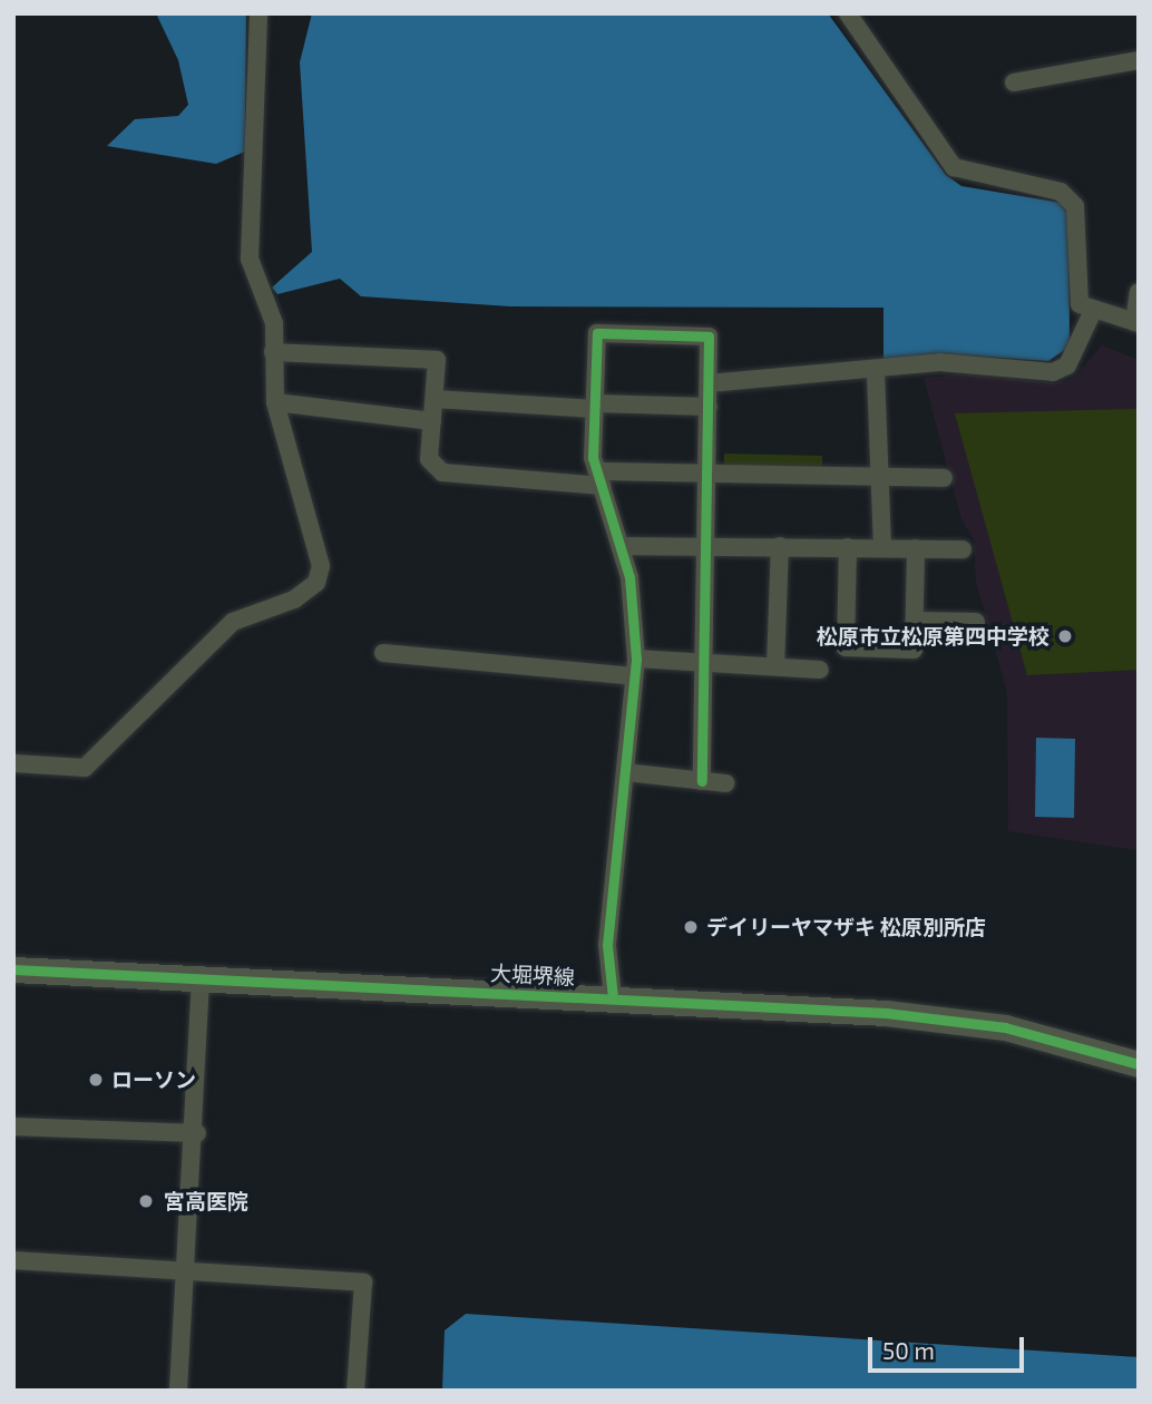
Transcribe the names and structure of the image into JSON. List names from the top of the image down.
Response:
{
  "streets": {
    "main road": ["大堀堺線"]
  },
  "places": [
    "松原市立松原第四中学校",
    "デイリーヤマザキ 松原別所店",
    "ローソン",
    "宮高医院"
  ],
  "scale_bar": "50 m"
}
